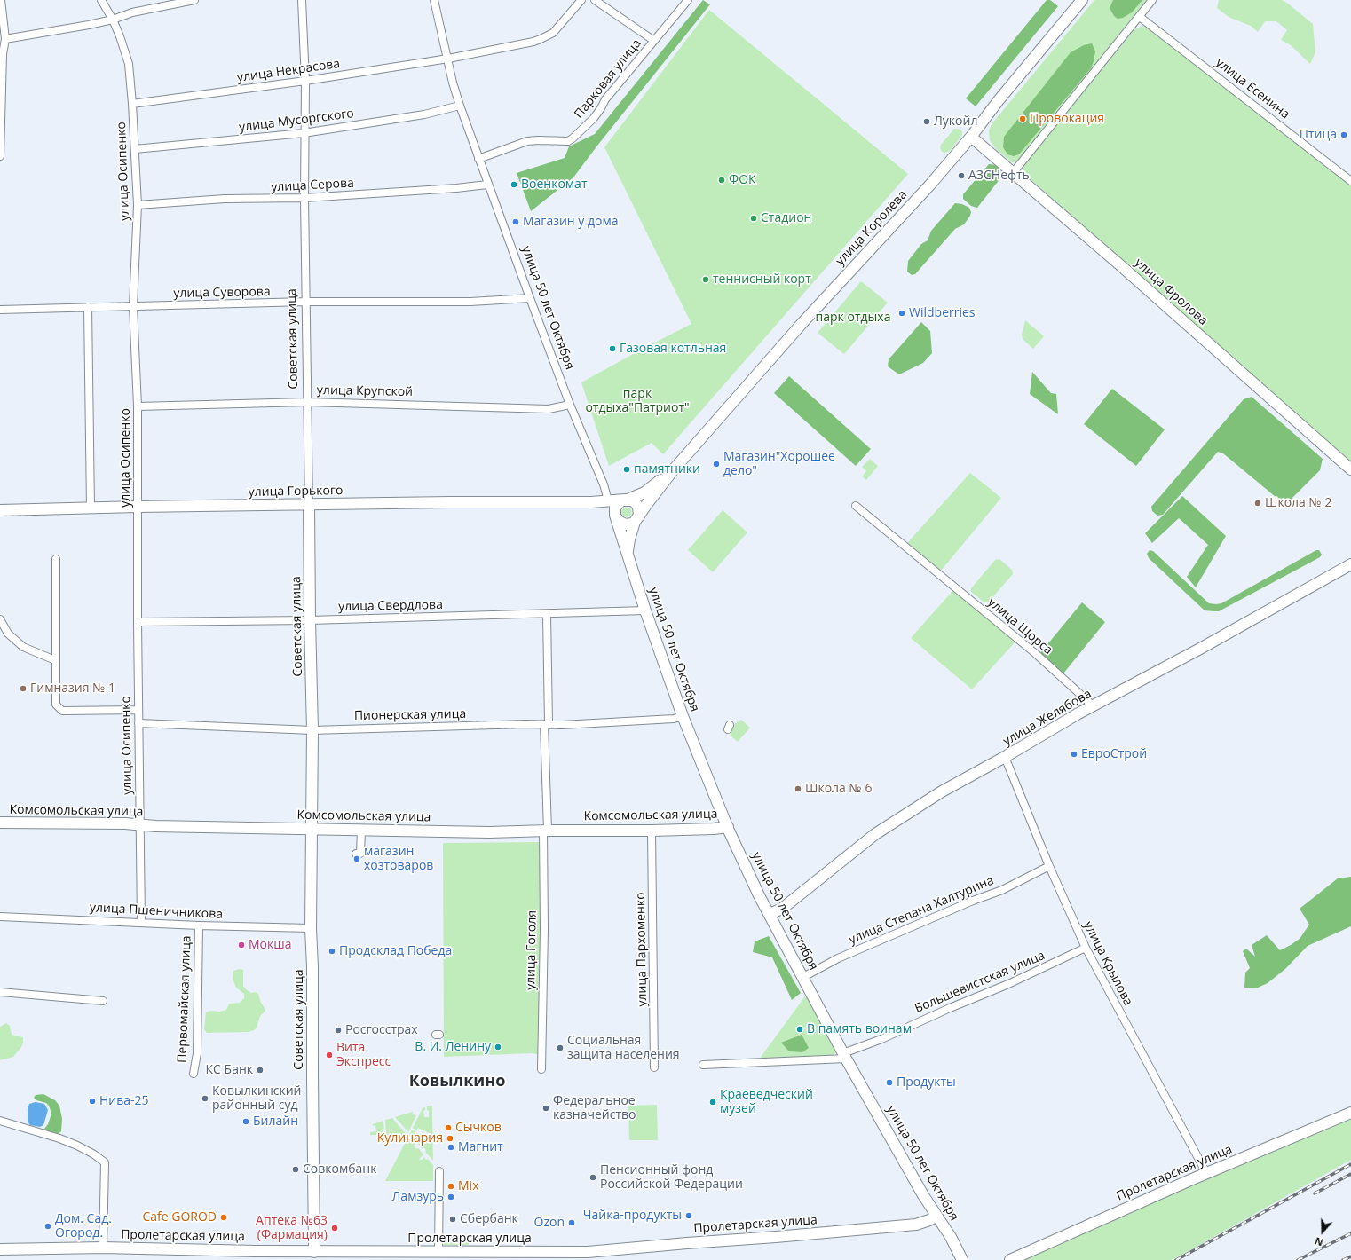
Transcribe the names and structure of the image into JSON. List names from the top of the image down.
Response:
{
  "streets": {
    "street": [
      "улица Некрасова",
      "Парковая улица",
      "улица Есенина",
      "улица Мусоргского",
      "улица Осипенко",
      "улица Серова",
      "улица Королёва",
      "улица Фролова",
      "улица Суворова",
      "улица 50 лет Октября",
      "Советская улица",
      "улица Крупской",
      "улица Горького",
      "улица Свердлова",
      "улица Щорса",
      "Пионерская улица",
      "улица Желябова",
      "Комсомольская улица",
      "улица Степана Халтурина",
      "улица Пшеничникова",
      "улица Пархоменко",
      "улица Гоголя",
      "улица Крылова",
      "Большевистская улица",
      "Первомайская улица",
      "Пролетарская улица"
    ]
  },
  "crossings": [
    ["улица Некрасова", "улица Осипенко"],
    ["улица Некрасова", "улица 50 лет Октября"],
    ["улица Некрасова", "Советская улица"],
    ["Парковая улица", "улица 50 лет Октября"],
    ["улица Мусоргского", "улица Осипенко"],
    ["улица Мусоргского", "улица 50 лет Октября"],
    ["улица Мусоргского", "Советская улица"],
    ["улица Осипенко", "улица Серова"],
    ["улица Осипенко", "улица Суворова"],
    ["улица Осипенко", "улица Крупской"],
    ["улица Осипенко", "улица Горького"],
    ["улица Осипенко", "улица Свердлова"],
    ["улица Осипенко", "Пионерская улица"],
    ["улица Осипенко", "Комсомольская улица"],
    ["улица Осипенко", "улица Пшеничникова"],
    ["улица Серова", "улица 50 лет Октября"],
    ["улица Серова", "Советская улица"],
    ["улица Королёва", "улица Фролова"],
    ["улица Королёва", "улица 50 лет Октября"],
    ["улица Королёва", "улица Горького"],
    ["улица Суворова", "улица 50 лет Октября"],
    ["улица Суворова", "Советская улица"],
    ["улица 50 лет Октября", "улица Крупской"],
    ["улица 50 лет Октября", "улица Горького"],
    ["улица 50 лет Октября", "улица Свердлова"],
    ["улица 50 лет Октября", "Пионерская улица"],
    ["улица 50 лет Октября", "улица Желябова"],
    ["улица 50 лет Октября", "Комсомольская улица"],
    ["улица 50 лет Октября", "улица Степана Халтурина"],
    ["улица 50 лет Октября", "Большевистская улица"],
    ["улица 50 лет Октября", "Пролетарская улица"],
    ["Советская улица", "улица Крупской"],
    ["Советская улица", "улица Горького"],
    ["Советская улица", "улица Свердлова"],
    ["Советская улица", "Пионерская улица"],
    ["Советская улица", "Комсомольская улица"],
    ["Советская улица", "улица Пшеничникова"],
    ["Советская улица", "Пролетарская улица"],
    ["улица Свердлова", "улица Гоголя"],
    ["улица Щорса", "улица Желябова"],
    ["Пионерская улица", "улица Гоголя"],
    ["улица Желябова", "улица Крылова"],
    ["Комсомольская улица", "улица Пархоменко"],
    ["Комсомольская улица", "улица Гоголя"],
    ["улица Степана Халтурина", "улица Крылова"],
    ["улица Пшеничникова", "Первомайская улица"],
    ["улица Крылова", "Большевистская улица"],
    ["улица Крылова", "Пролетарская улица"]
  ],
  "districts": ["Ковылкино"],
  "parks": ["парк отдыха", "парк отдыха\"Патриот\""],
  "places": [
    "Провокация",
    "Лукойл",
    "Птица",
    "АЗСНефть",
    "ФОК",
    "Военкомат",
    "Стадион",
    "Магазин у дома",
    "теннисный корт",
    "Wildberries",
    "Газовая котльная",
    "Магазин\"Хорошее дело\"",
    "памятники",
    "Школа № 2",
    "Гимназия № 1",
    "ЕвроСтрой",
    "Школа № 6",
    "магазин хозтоваров",
    "Мокша",
    "Продсклад Победа",
    "В память воинам",
    "Росгосстрах",
    "В. И. Ленину",
    "Социальная защита населения",
    "Вита Экспресс",
    "КС Банк",
    "Продукты",
    "Ковылкинский районный суд",
    "Нива-25",
    "Краеведческий музей",
    "Федеральное казначейство",
    "Билайн",
    "Сычков",
    "Кулинария",
    "Магнит",
    "Совкомбанк",
    "Пенсионный фонд Российской Федерации",
    "Mix",
    "Ламзурь",
    "Чайка-продукты",
    "Cafe GOROD",
    "Сбербанк",
    "Ozon",
    "Дом. Сад. Огород.",
    "Аптека №63 (Фармация)"
  ],
  "north": "bottom"
}
